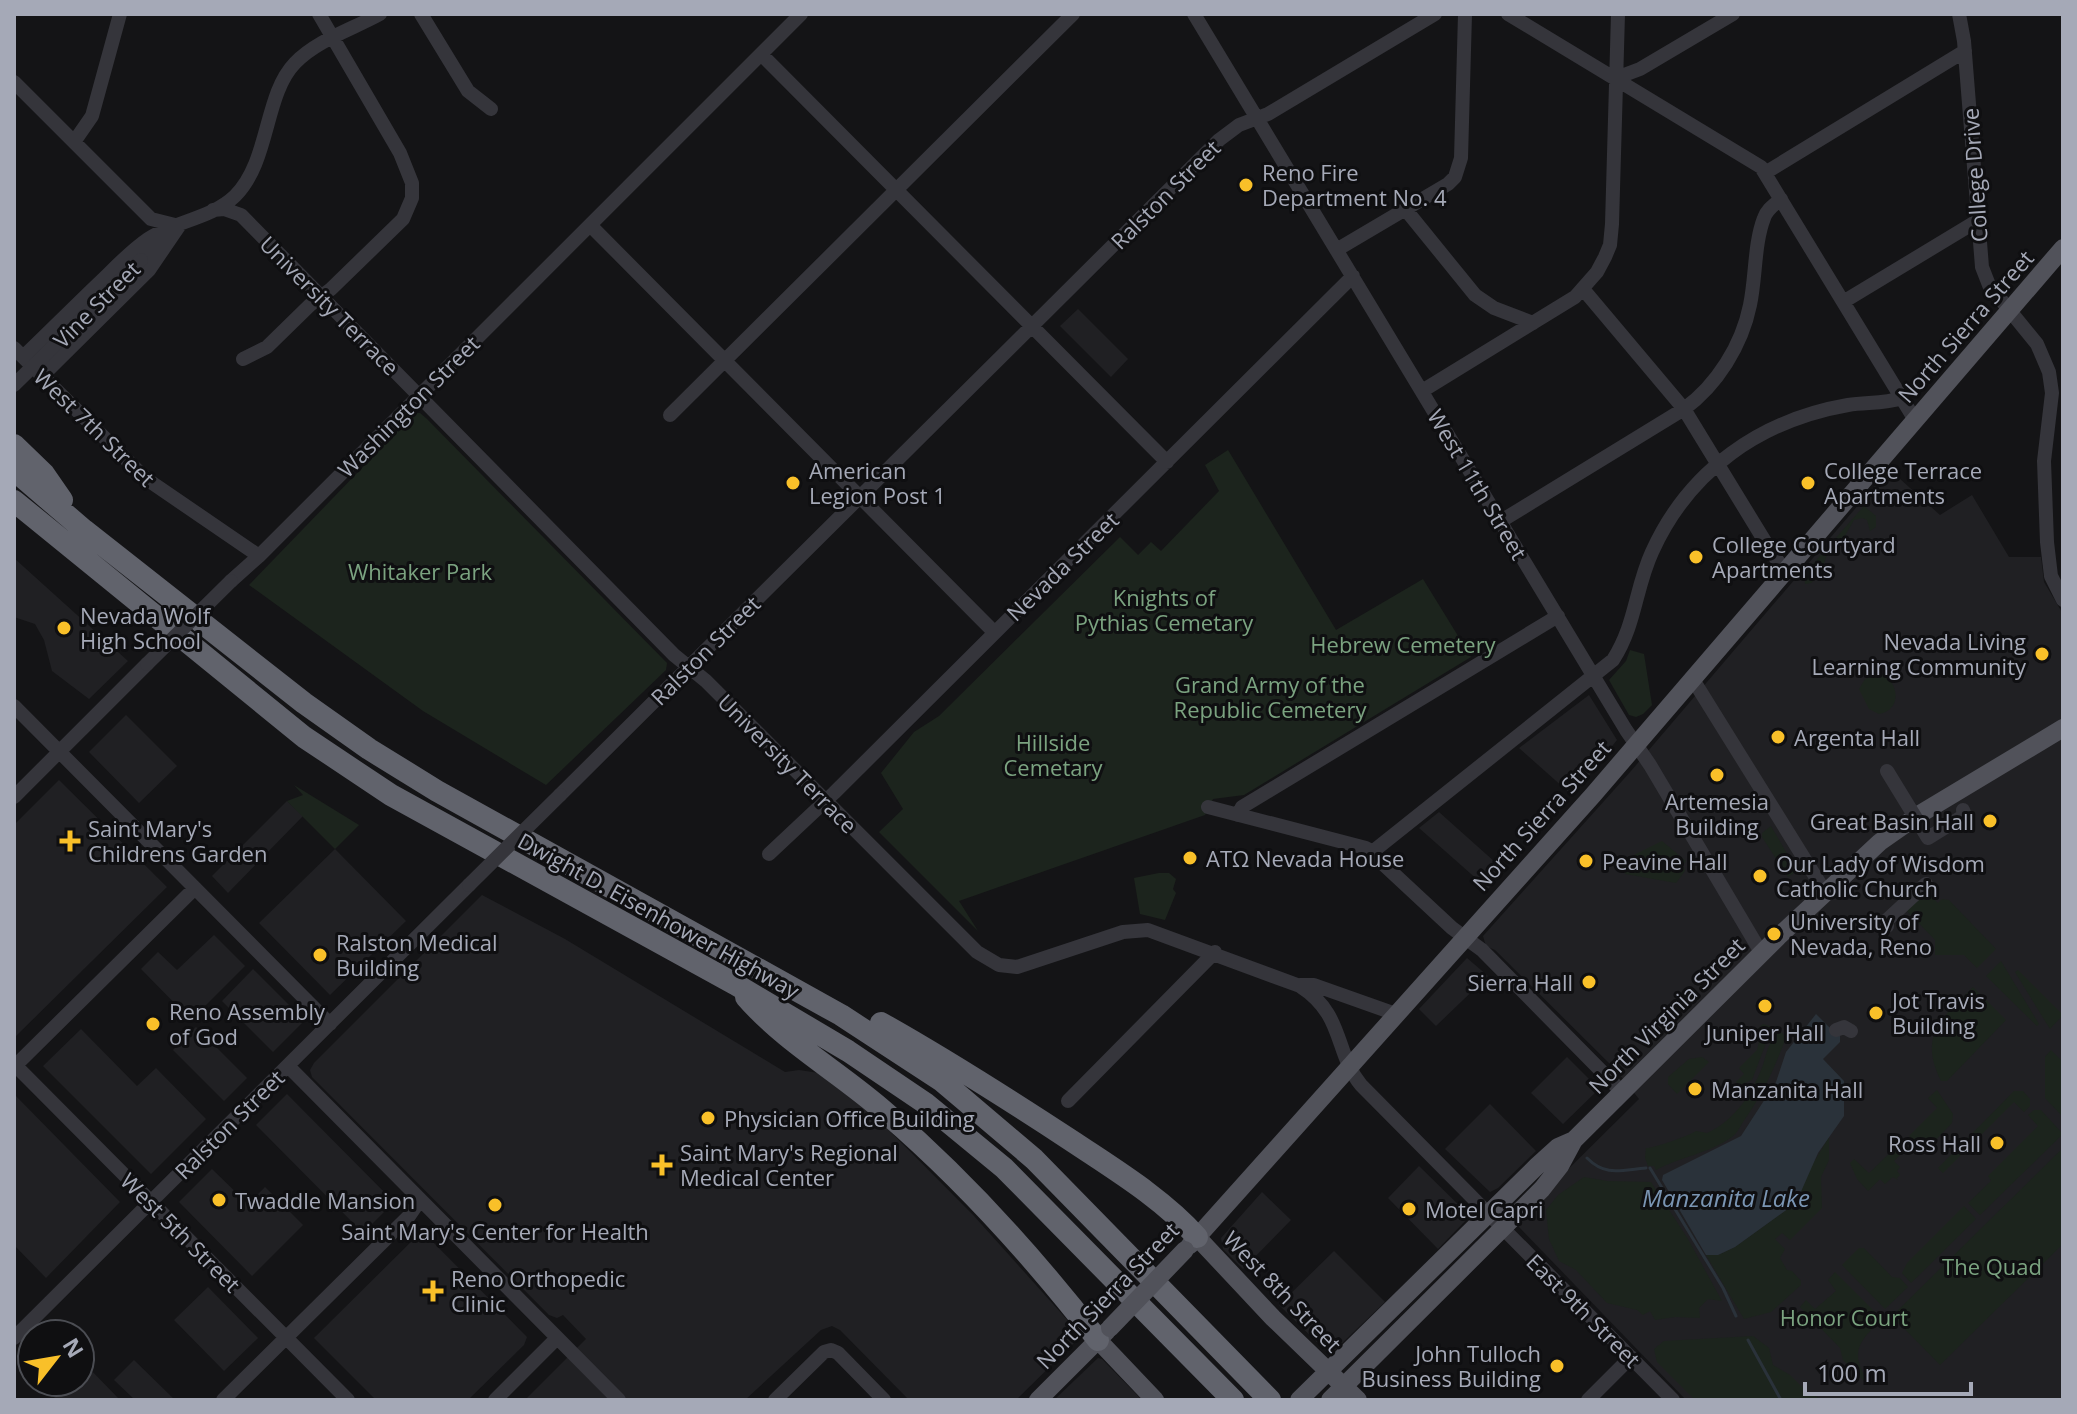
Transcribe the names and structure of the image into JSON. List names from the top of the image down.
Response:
{
  "streets": {
    "highway": ["Dwight D. Eisenhower Highway"],
    "main road": ["North Sierra Street", "North Virginia Street", "West 8th Street"],
    "street": [
      "College Drive",
      "Ralston Street",
      "Vine Street",
      "University Terrace",
      "Washington Street",
      "West 7th Street",
      "West 11th Street",
      "Nevada Street",
      "West 5th Street",
      "East 9th Street"
    ]
  },
  "crossings": [
    ["College Drive", "North Sierra Street"],
    ["Ralston Street", "University Terrace"],
    ["Ralston Street", "West 11th Street"],
    ["Ralston Street", "West 5th Street"],
    ["Vine Street", "University Terrace"],
    ["Vine Street", "West 7th Street"],
    ["University Terrace", "North Sierra Street"],
    ["University Terrace", "Washington Street"],
    ["University Terrace", "Nevada Street"],
    ["University Terrace", "East 9th Street"],
    ["North Sierra Street", "West 11th Street"],
    ["North Sierra Street", "West 8th Street"],
    ["North Sierra Street", "East 9th Street"],
    ["Washington Street", "West 7th Street"],
    ["West 11th Street", "Nevada Street"],
    ["West 11th Street", "North Virginia Street"],
    ["North Virginia Street", "West 8th Street"],
    ["North Virginia Street", "East 9th Street"]
  ],
  "water": ["Manzanita Lake"],
  "parks": [
    "Whitaker Park",
    "Knights of Pythias Cemetary",
    "Hebrew Cemetery",
    "Grand Army of the Republic Cemetery",
    "Hillside Cemetary",
    "The Quad",
    "Honor Court"
  ],
  "places": {
    "other": [
      "Reno Fire Department No. 4",
      "American Legion Post 1",
      "College Terrace Apartments",
      "College Courtyard Apartments",
      "Nevada Wolf High School",
      "Nevada Living Learning Community",
      "Argenta Hall",
      "Artemesia Building",
      "Great Basin Hall",
      "ΑΤΩ Nevada House",
      "Peavine Hall",
      "Our Lady of Wisdom Catholic Church",
      "University of Nevada, Reno",
      "Ralston Medical Building",
      "Sierra Hall",
      "Juniper Hall",
      "Jot Travis Building",
      "Reno Assembly of God",
      "Manzanita Hall",
      "Physician Office Building",
      "Ross Hall",
      "Twaddle Mansion",
      "Saint Mary's Center for Health",
      "Motel Capri",
      "John Tulloch Business Building"
    ],
    "health": ["Saint Mary's Childrens Garden", "Saint Mary's Regional Medical Center", "Reno Orthopedic Clinic"]
  },
  "scale_bar": "100 m",
  "north": "top right"
}
